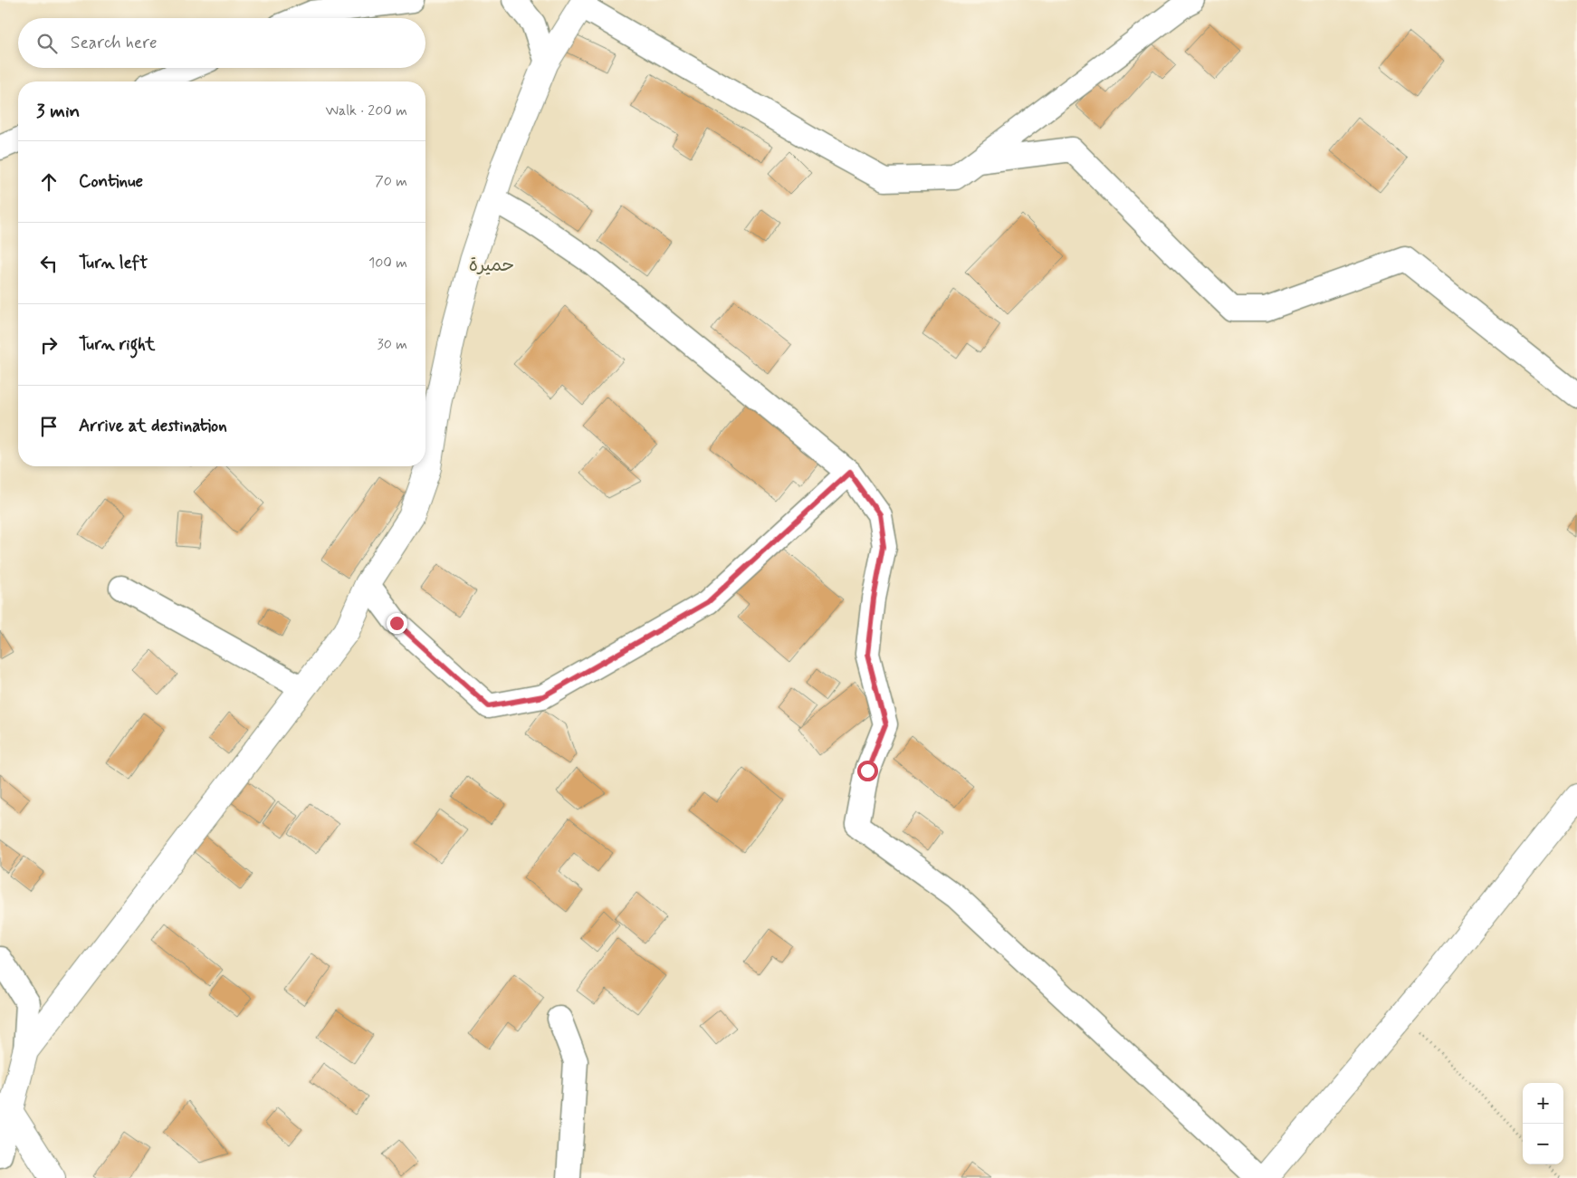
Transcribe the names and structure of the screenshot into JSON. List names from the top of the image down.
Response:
{
  "districts": ["حميرة"],
  "page": {
    "search": "Search here",
    "heading": ["3 min", "Walk · 200 m"],
    "list": [
      ["Continue", "70 m"],
      ["Turn left", "100 m"],
      ["Turn right", "30 m"],
      "Arrive at destination"
    ],
    "map_buttons": ["+", "−"]
  }
}
